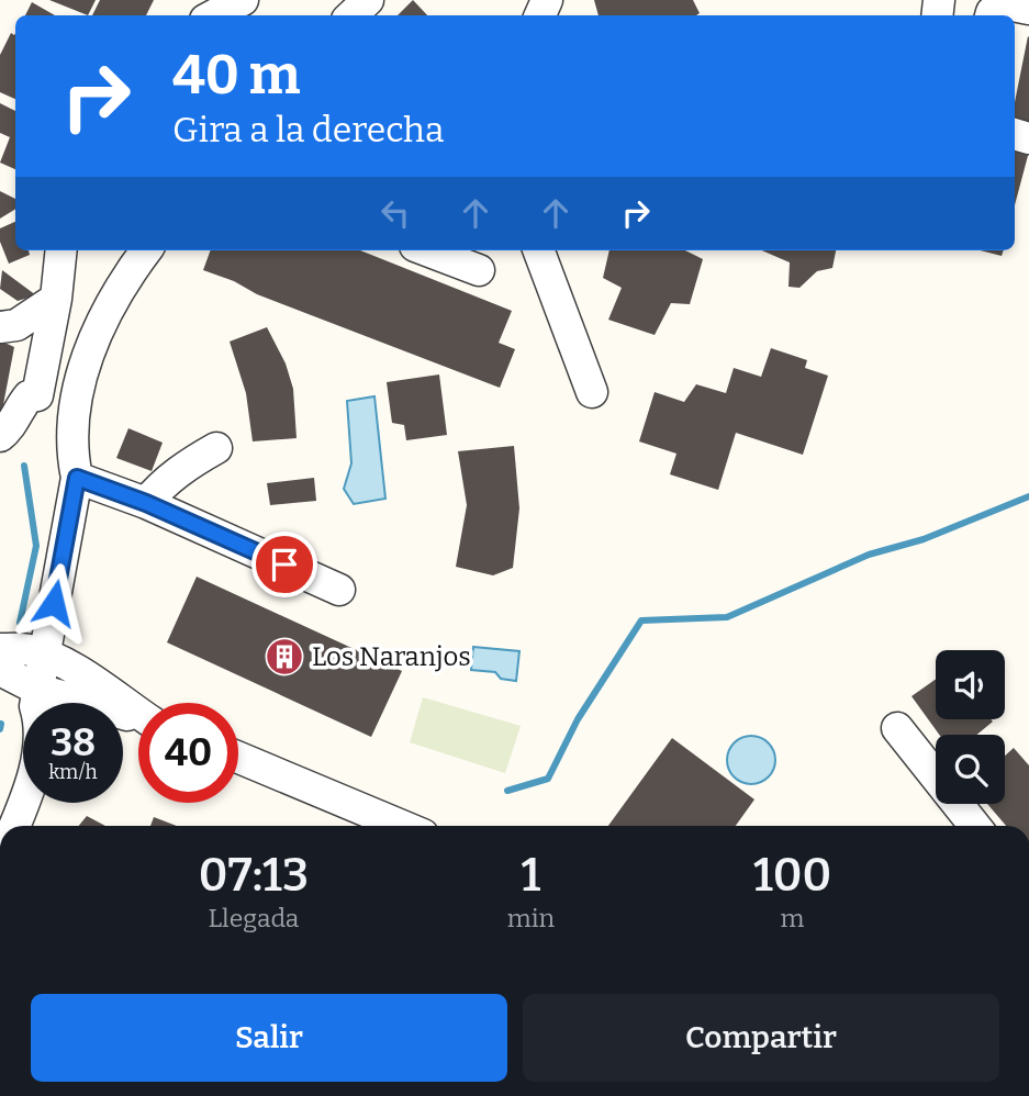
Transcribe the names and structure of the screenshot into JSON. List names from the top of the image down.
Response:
{
  "places": {
    "building": ["Los Naranjos"]
  },
  "page": {
    "turn": ["40 m", "Gira a la derecha"],
    "speed": "38 km/h",
    "limit": "40",
    "eta": [
      "07:13",
      "Llegada",
      "1",
      "min",
      "100",
      "m"
    ],
    "buttons": ["Salir", "Compartir"]
  }
}
